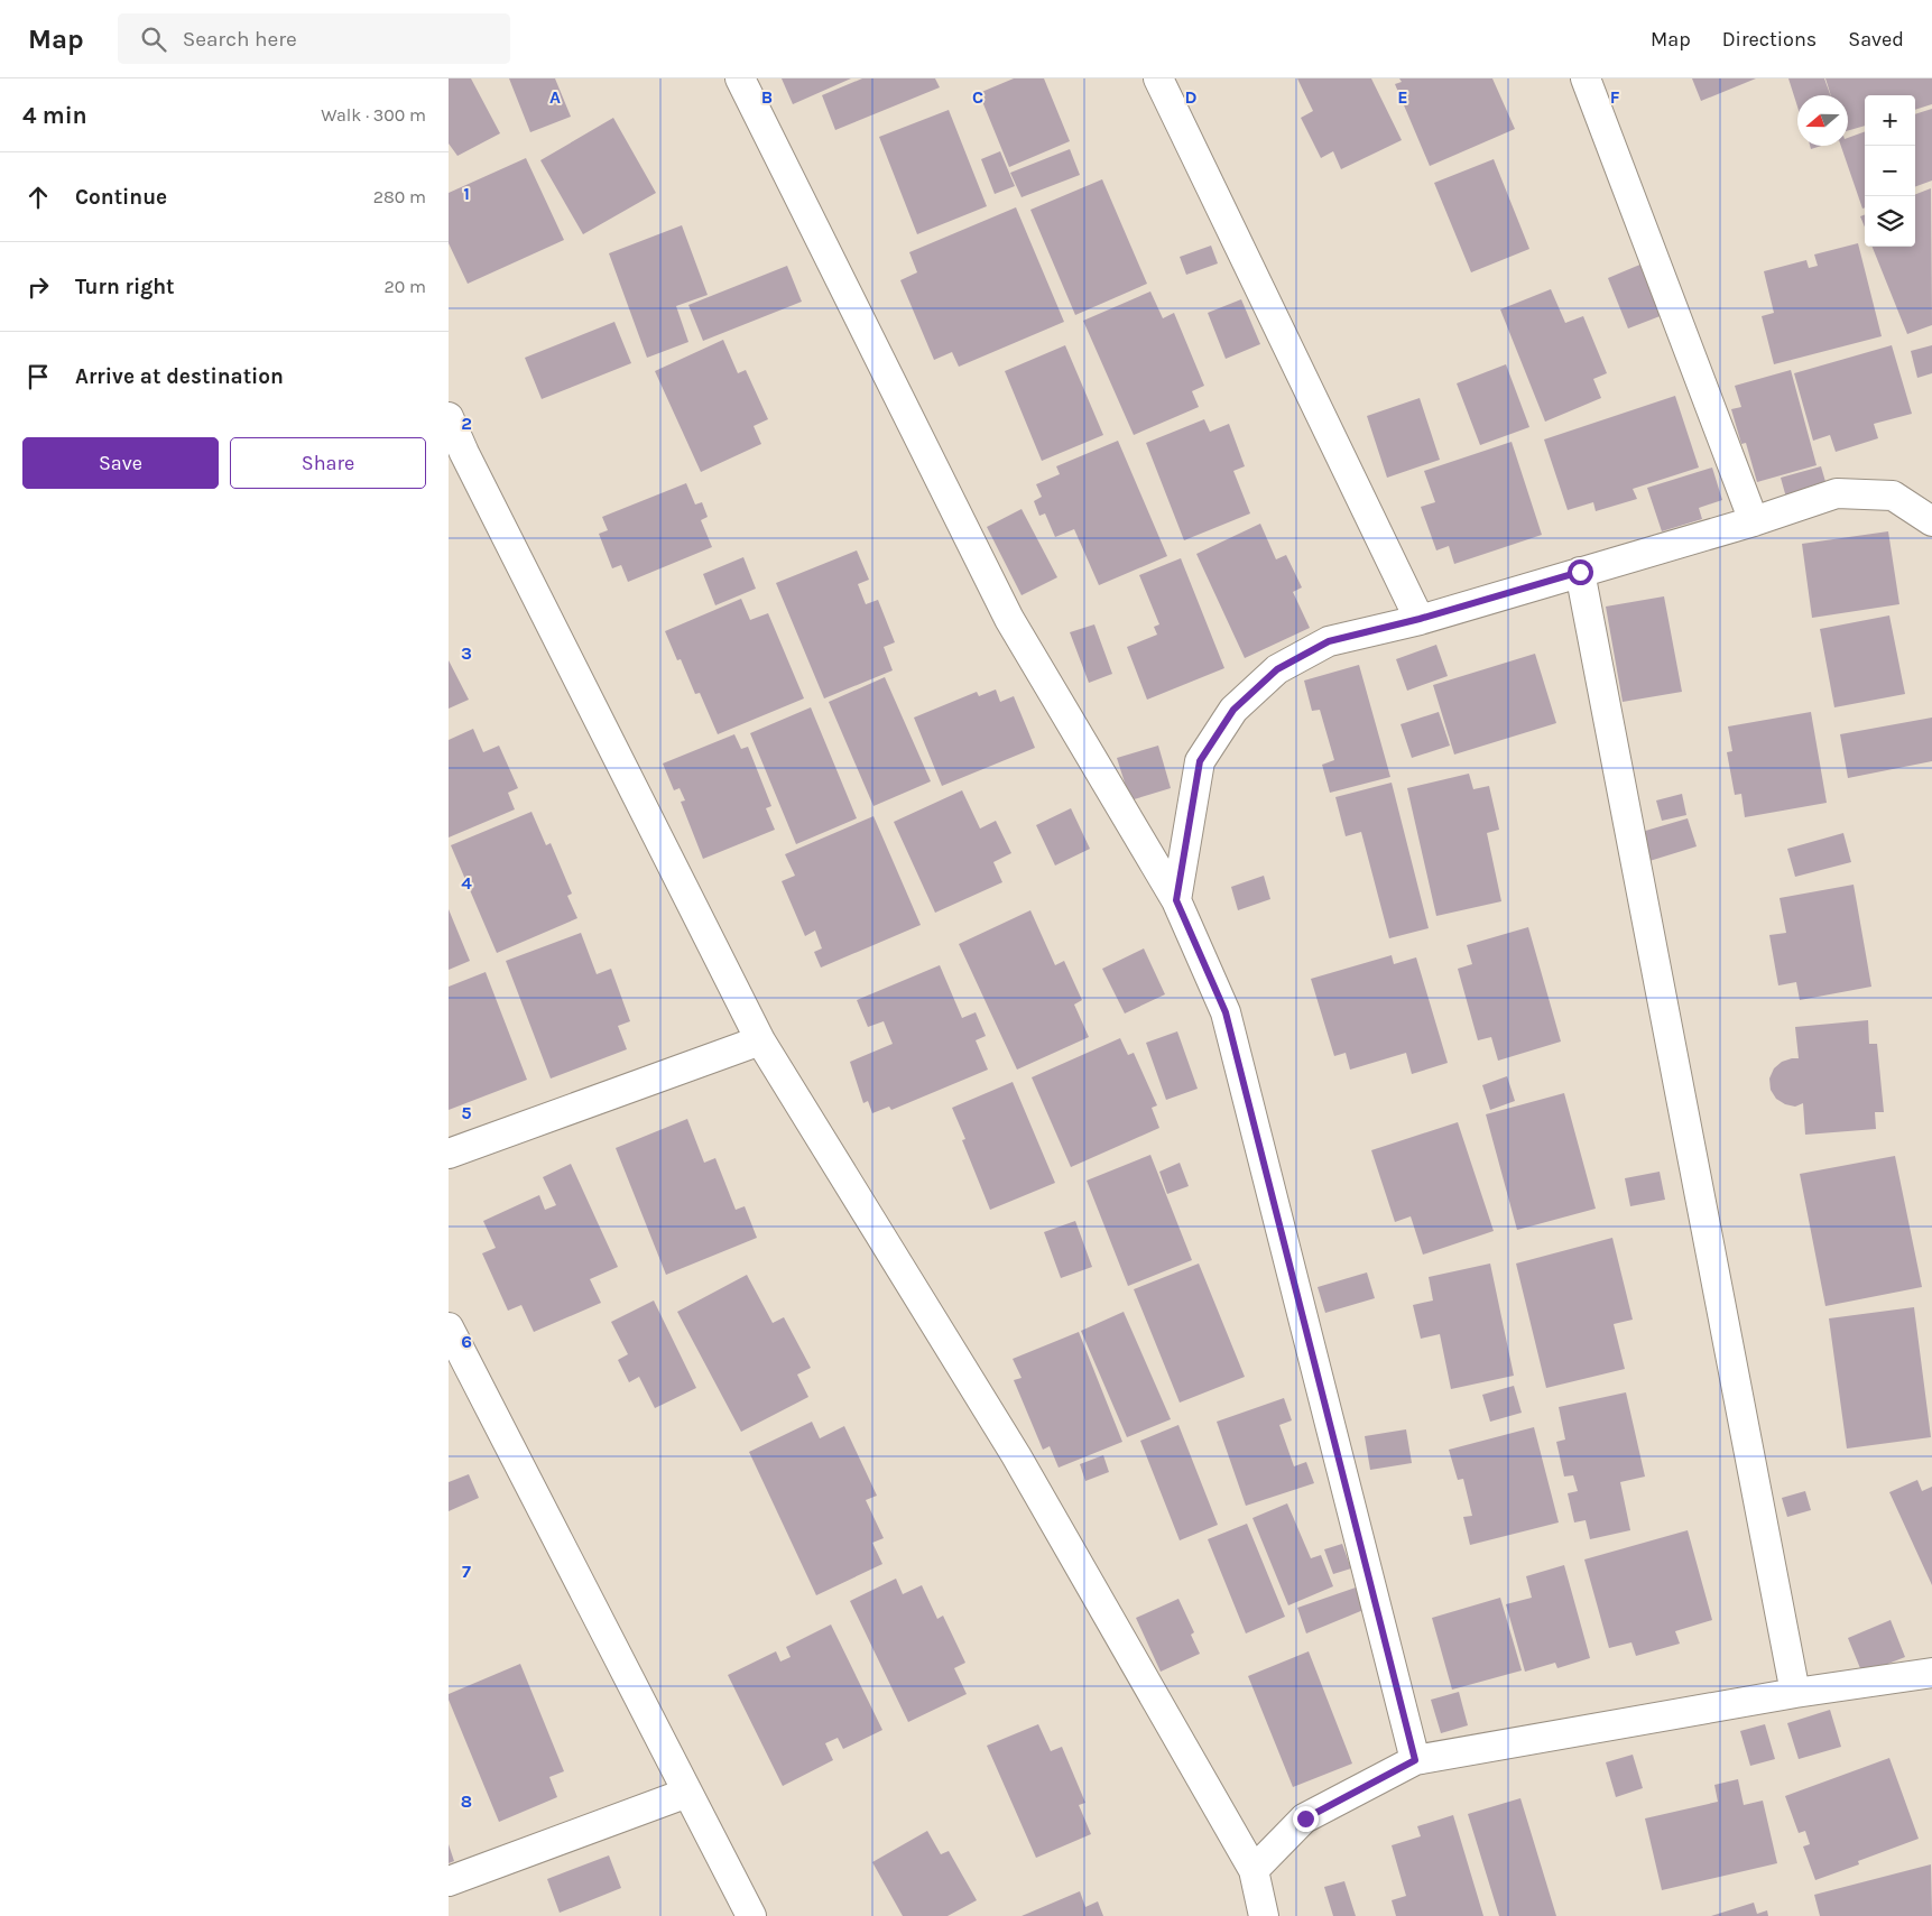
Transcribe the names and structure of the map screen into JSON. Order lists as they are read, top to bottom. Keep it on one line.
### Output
{"north":"left","page":{"header":"Map","search":"Search here","nav":["Map","Directions","Saved"],"heading":["4 min","Walk · 300 m"],"map_buttons":["+","−"],"list":[["Continue","280 m"],["Turn right","20 m"],"Arrive at destination"],"buttons":["Save","Share"]},"grid":{"columns":["A","B","C","D","E","F"],"rows":["1","2","3","4","5","6","7","8"]}}
